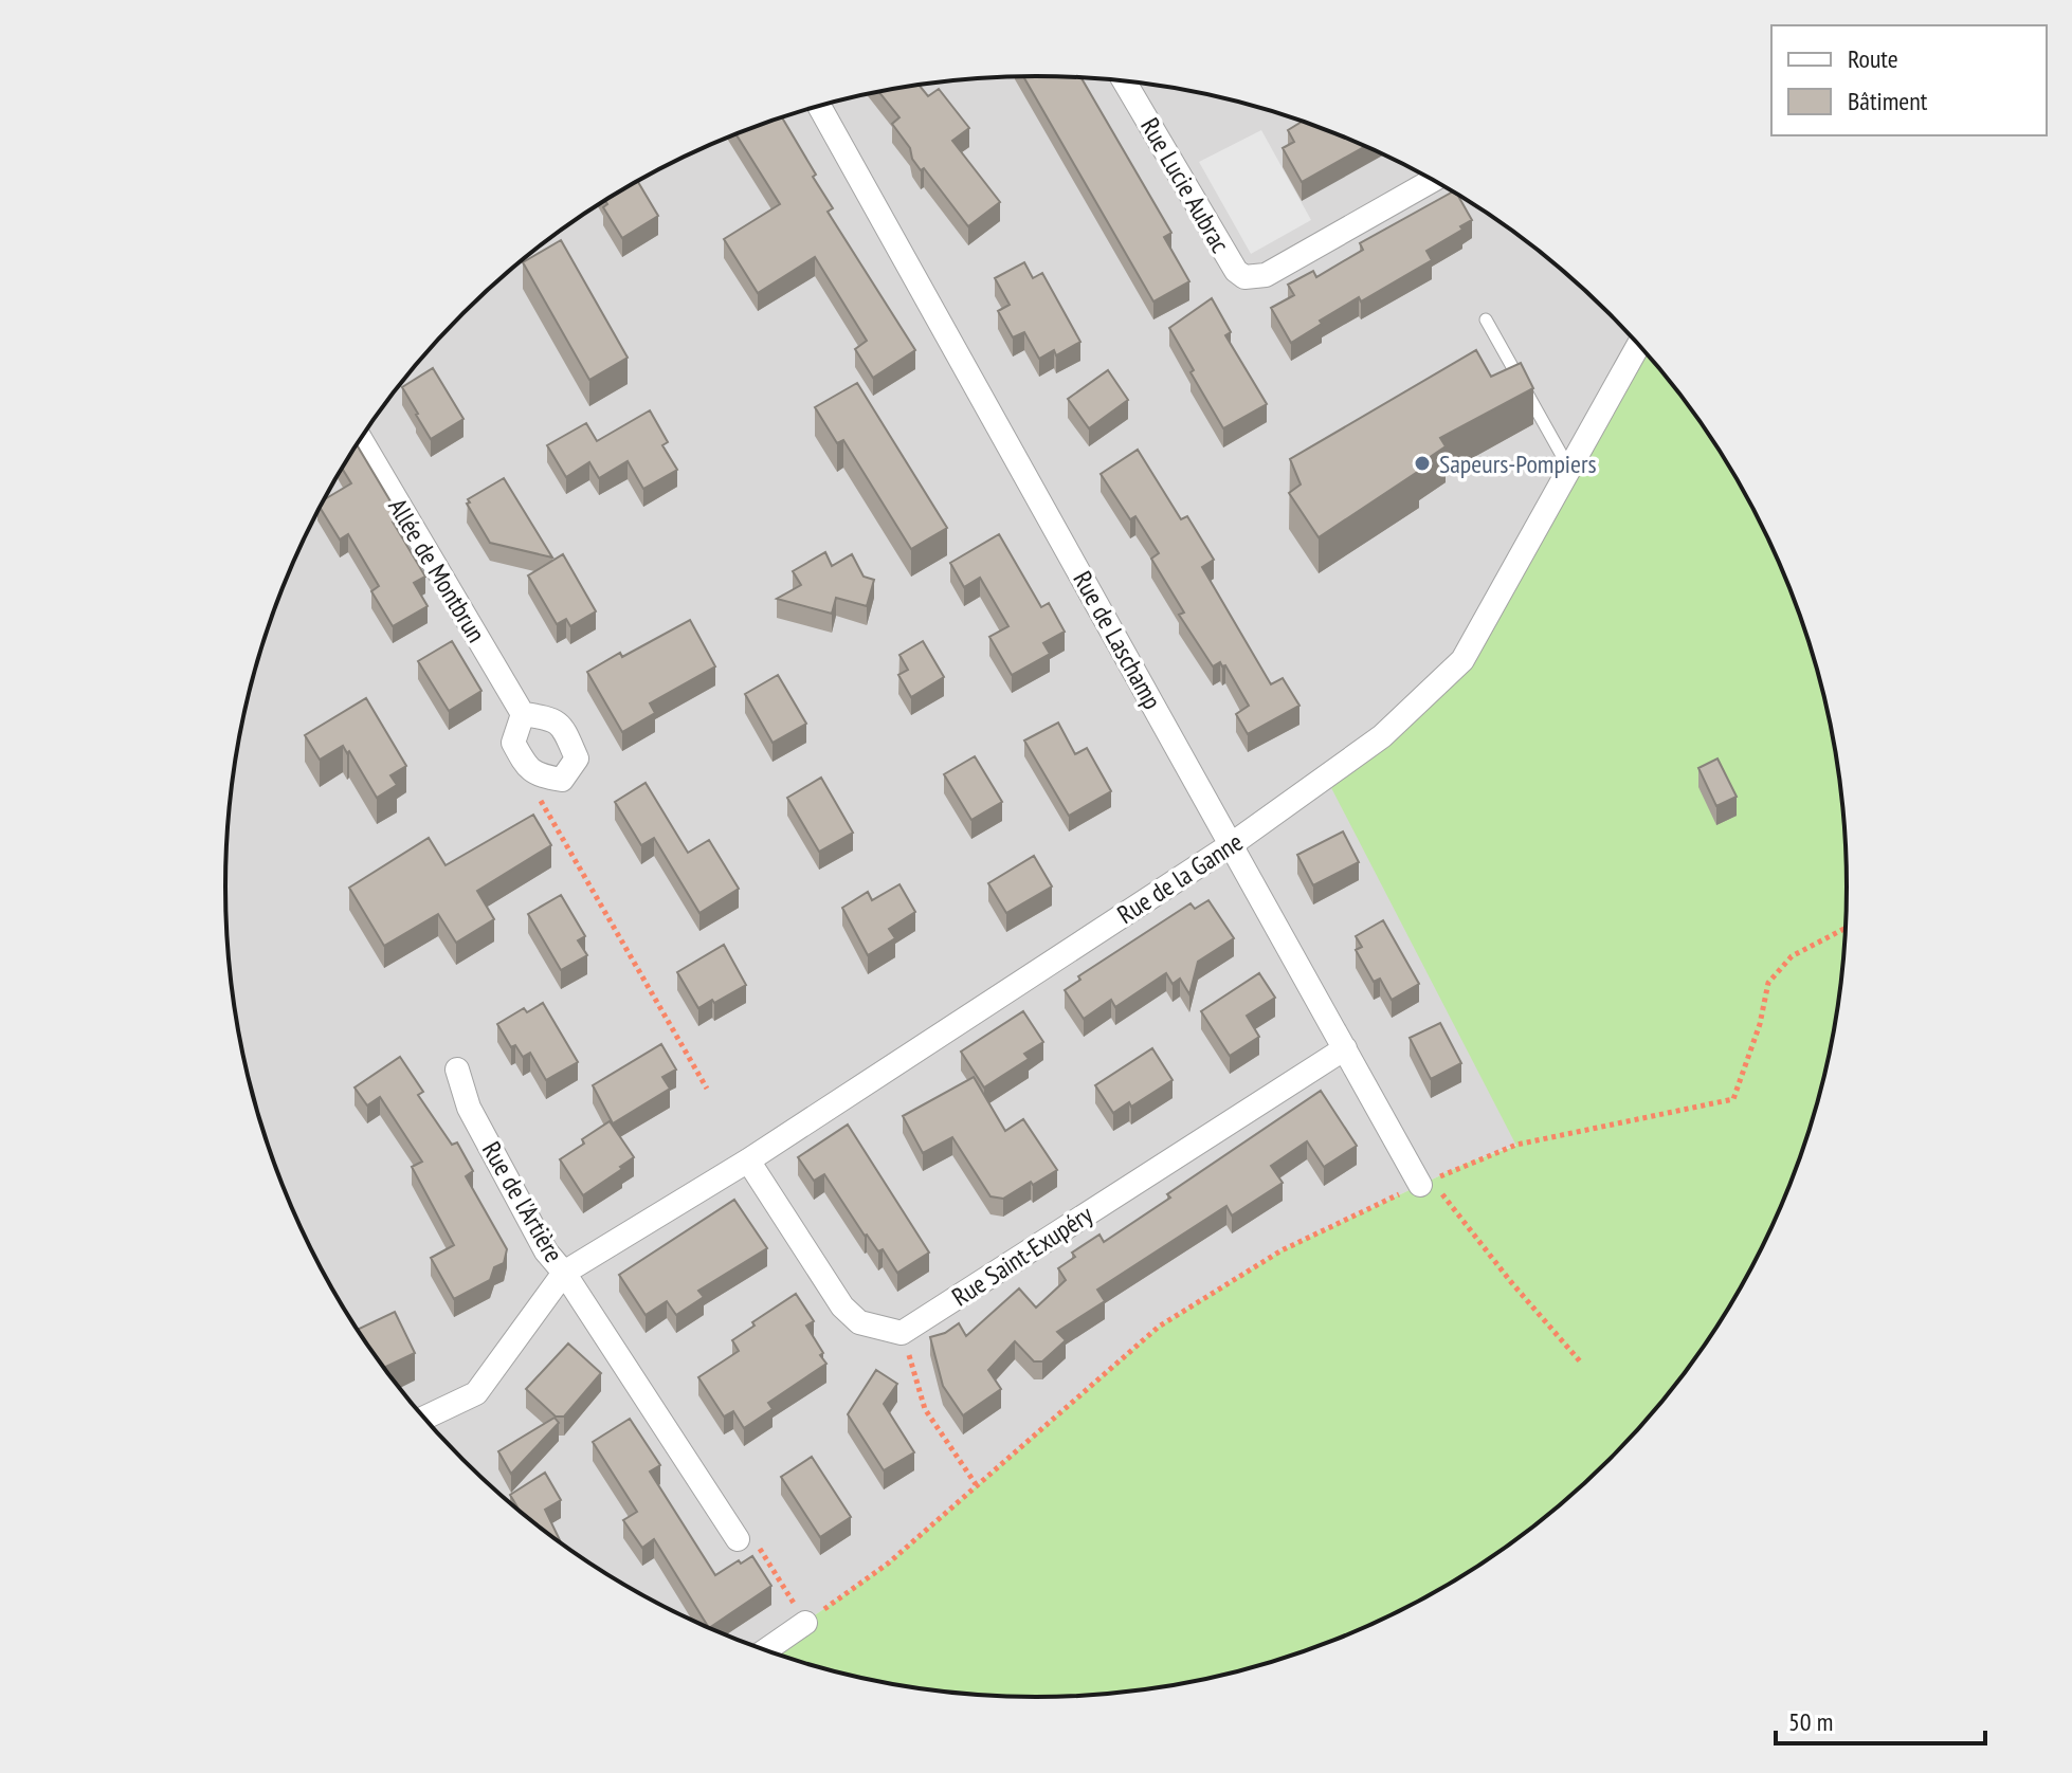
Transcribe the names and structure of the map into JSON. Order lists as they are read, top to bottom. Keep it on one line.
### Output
{"streets":{"street":["Rue Lucie Aubrac","Allée de Montbrun","Rue de Laschamp","Rue de la Ganne","Rue de l'Artière","Rue Saint-Exupéry"]},"crossings":[["Rue de Laschamp","Rue de la Ganne"],["Rue de Laschamp","Rue Saint-Exupéry"],["Rue de la Ganne","Rue de l'Artière"]],"places":["Sapeurs-Pompiers"],"legend":["Route","Bâtiment"],"scale_bar":"50 m"}
